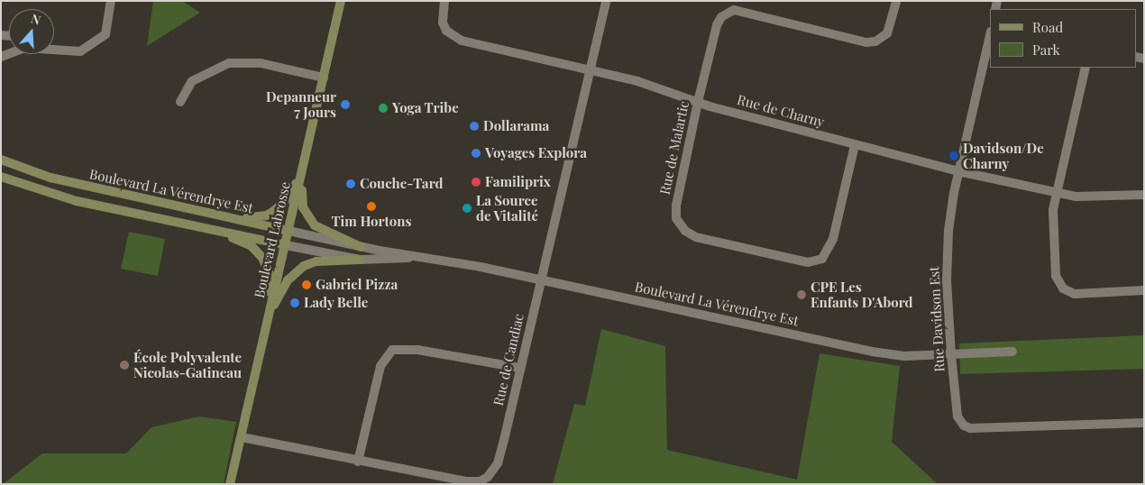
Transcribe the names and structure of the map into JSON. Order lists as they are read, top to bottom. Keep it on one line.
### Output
{"streets":{"main road":["Boulevard La Vérendrye Est","Boulevard Labrosse"],"street":["Rue de Charny","Rue de Malartic","Rue Davidson Est","Rue de Candiac"]},"crossings":[["Rue de Charny","Rue de Malartic"],["Rue de Charny","Rue Davidson Est"],["Rue de Charny","Rue de Candiac"],["Boulevard La Vérendrye Est","Boulevard Labrosse"],["Boulevard La Vérendrye Est","Rue Davidson Est"],["Boulevard La Vérendrye Est","Rue de Candiac"],["Boulevard Labrosse","Rue de Candiac"]],"places":["Depanneur 7 Jours","Yoga Tribe","Dollarama","Voyages Explora","Davidson/De Charny","Familiprix","Couche-Tard","Tim Hortons","La Source de Vitalité","Gabriel Pizza","CPE Les Enfants D'Abord","Lady Belle","École Polyvalente Nicolas-Gatineau"],"legend":["Road","Park"],"north":"top"}
